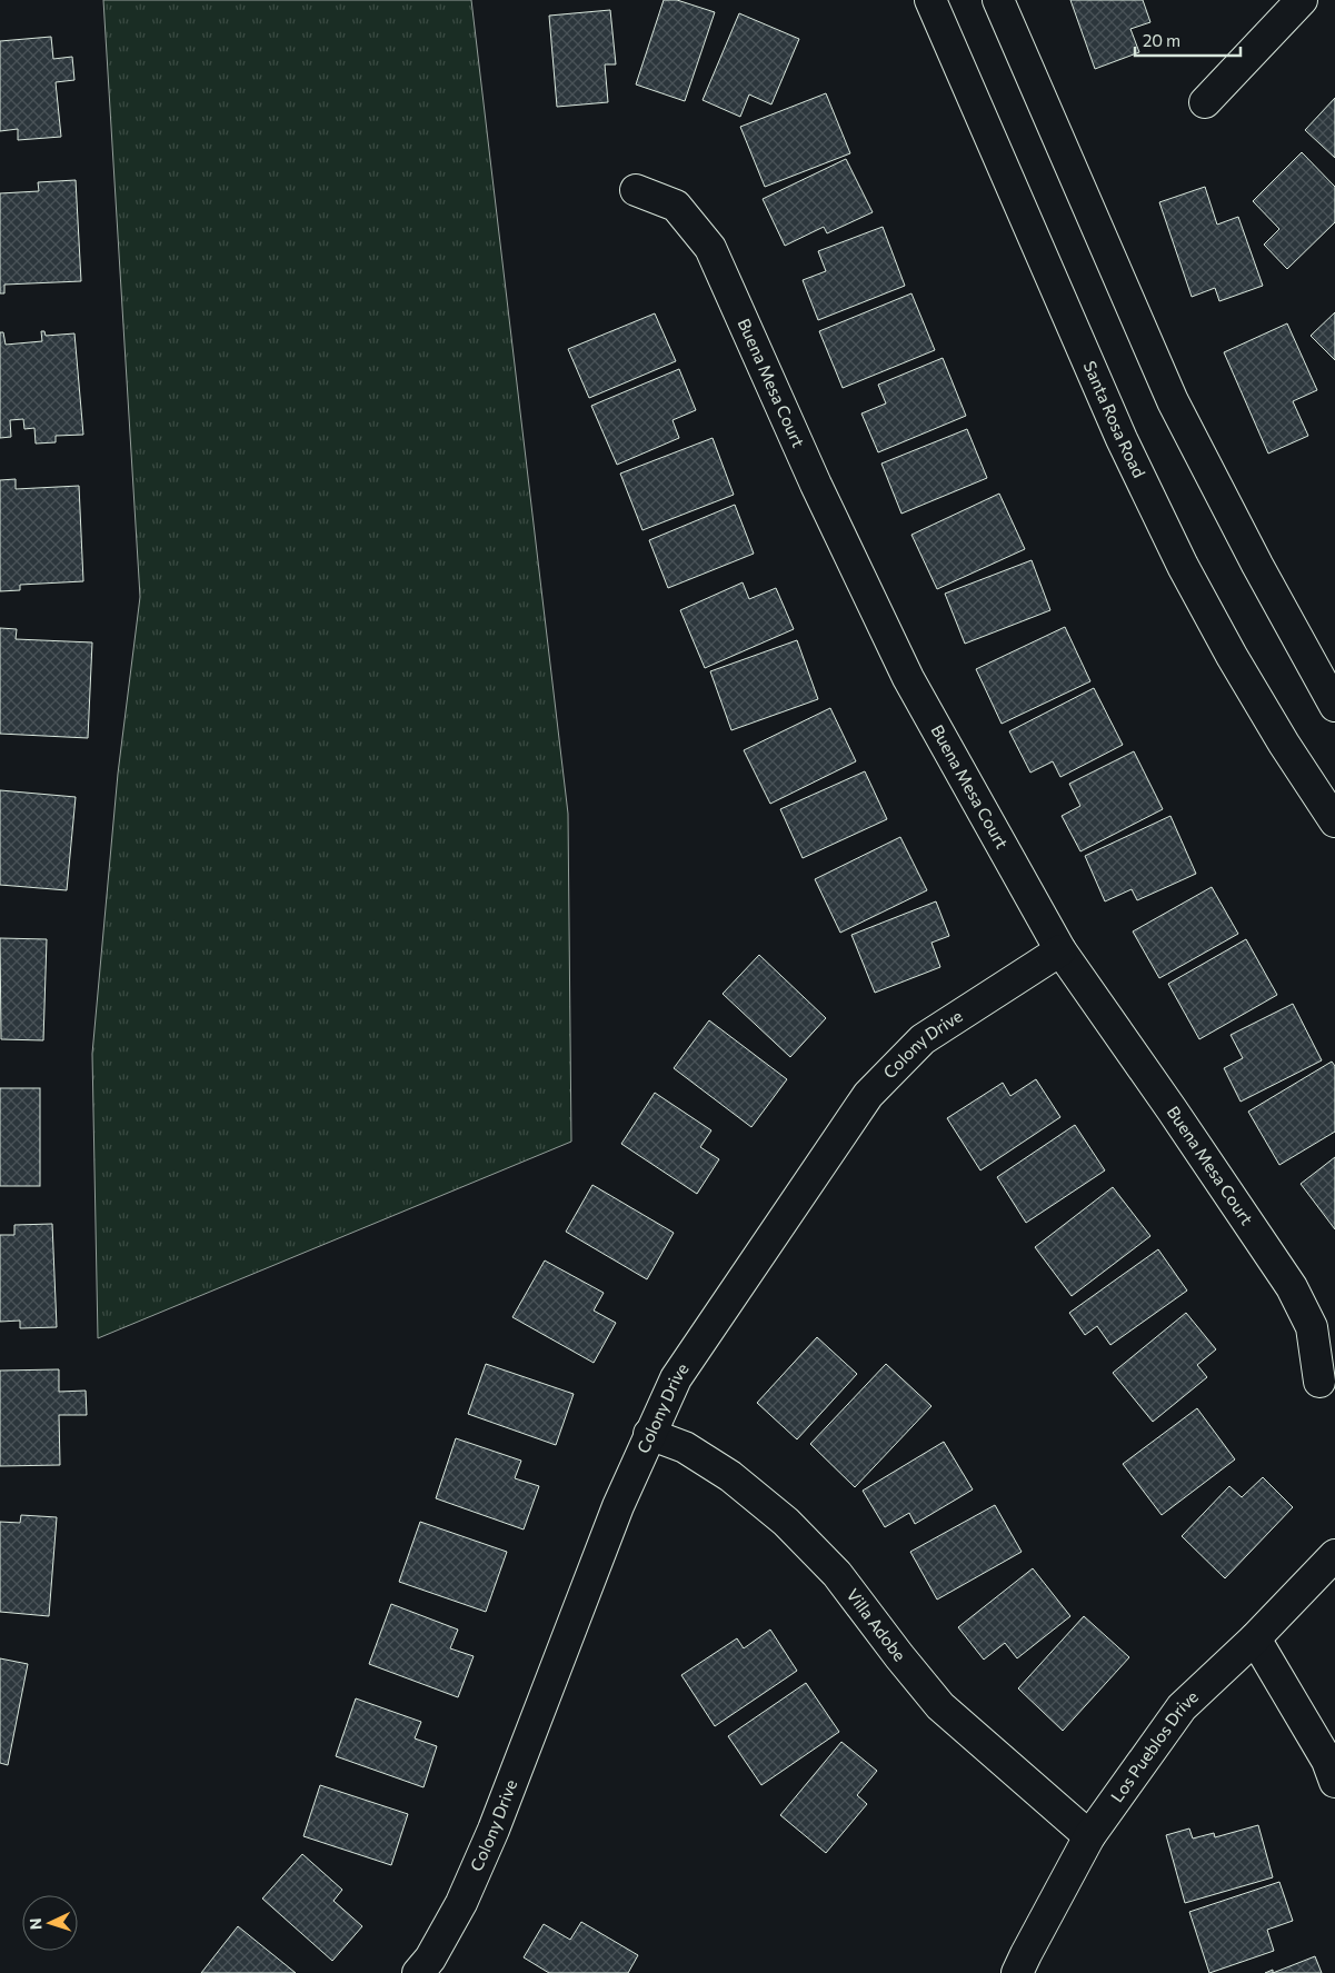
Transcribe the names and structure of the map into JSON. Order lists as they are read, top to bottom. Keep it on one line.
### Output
{"streets":{"street":["Buena Mesa Court","Santa Rosa Road","Colony Drive","Villa Adobe","Los Pueblos Drive"]},"crossings":[["Buena Mesa Court","Colony Drive"],["Colony Drive","Villa Adobe"],["Villa Adobe","Los Pueblos Drive"]],"scale_bar":"20 m","north":"left"}
